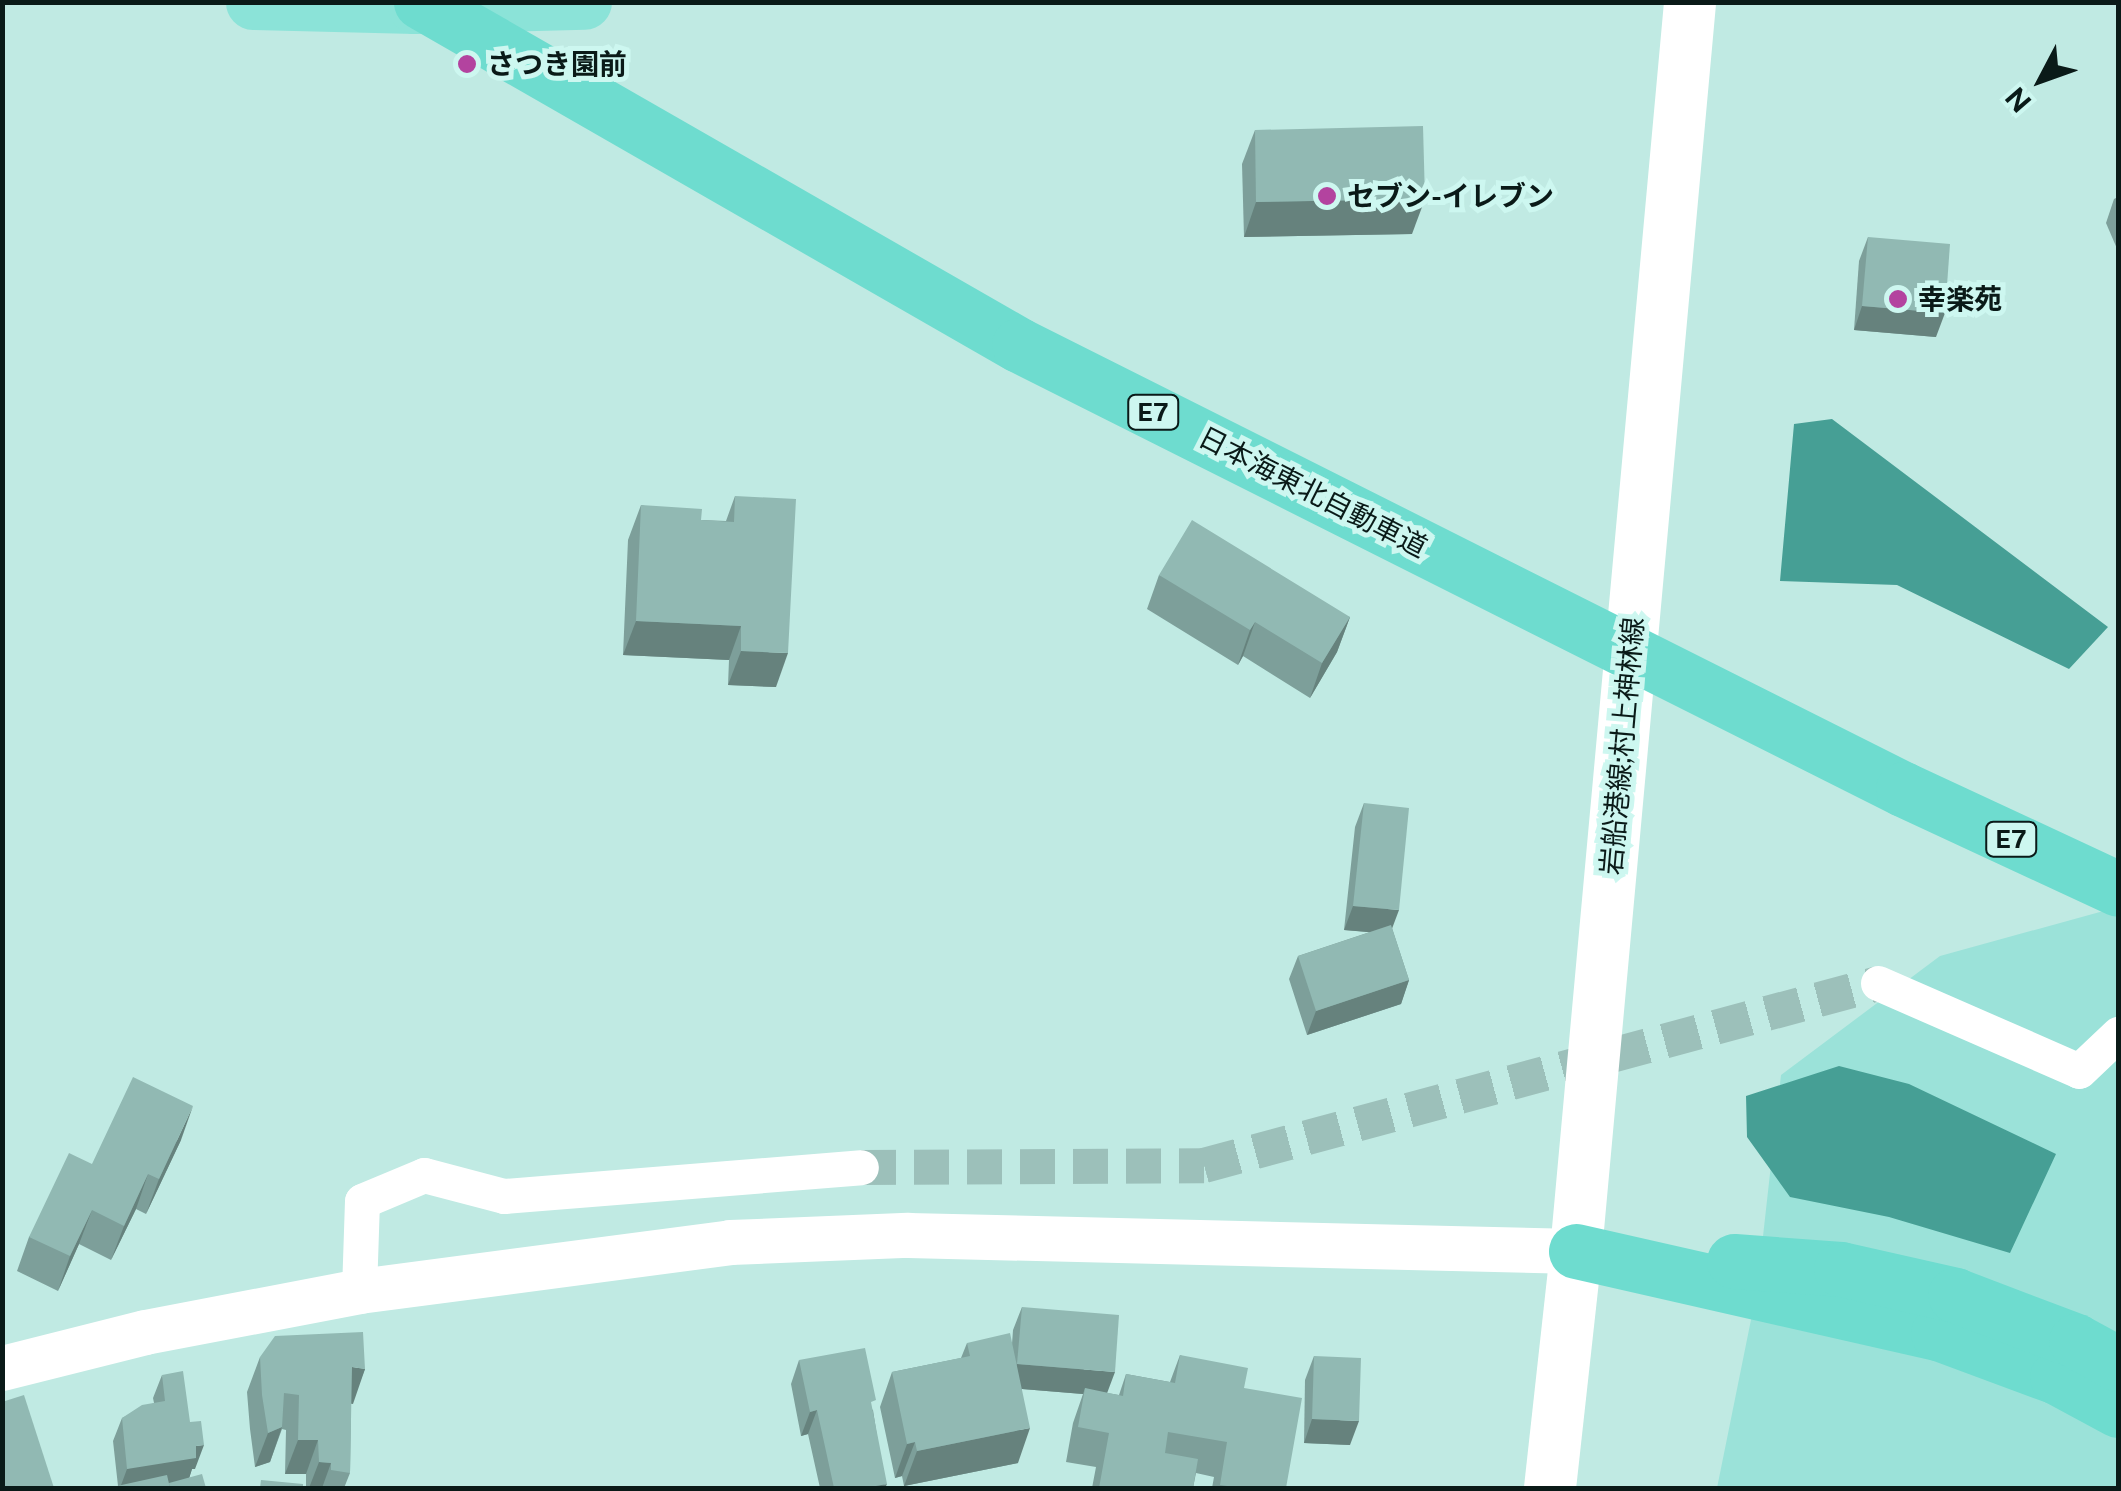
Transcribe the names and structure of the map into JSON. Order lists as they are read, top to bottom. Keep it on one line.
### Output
{"streets":{"highway":["E7","日本海東北自動車道"],"main road":["岩船港線;村上神林線"]},"places":["さつき園前","セブン-イレブン","幸楽苑"],"north":"bottom left"}
